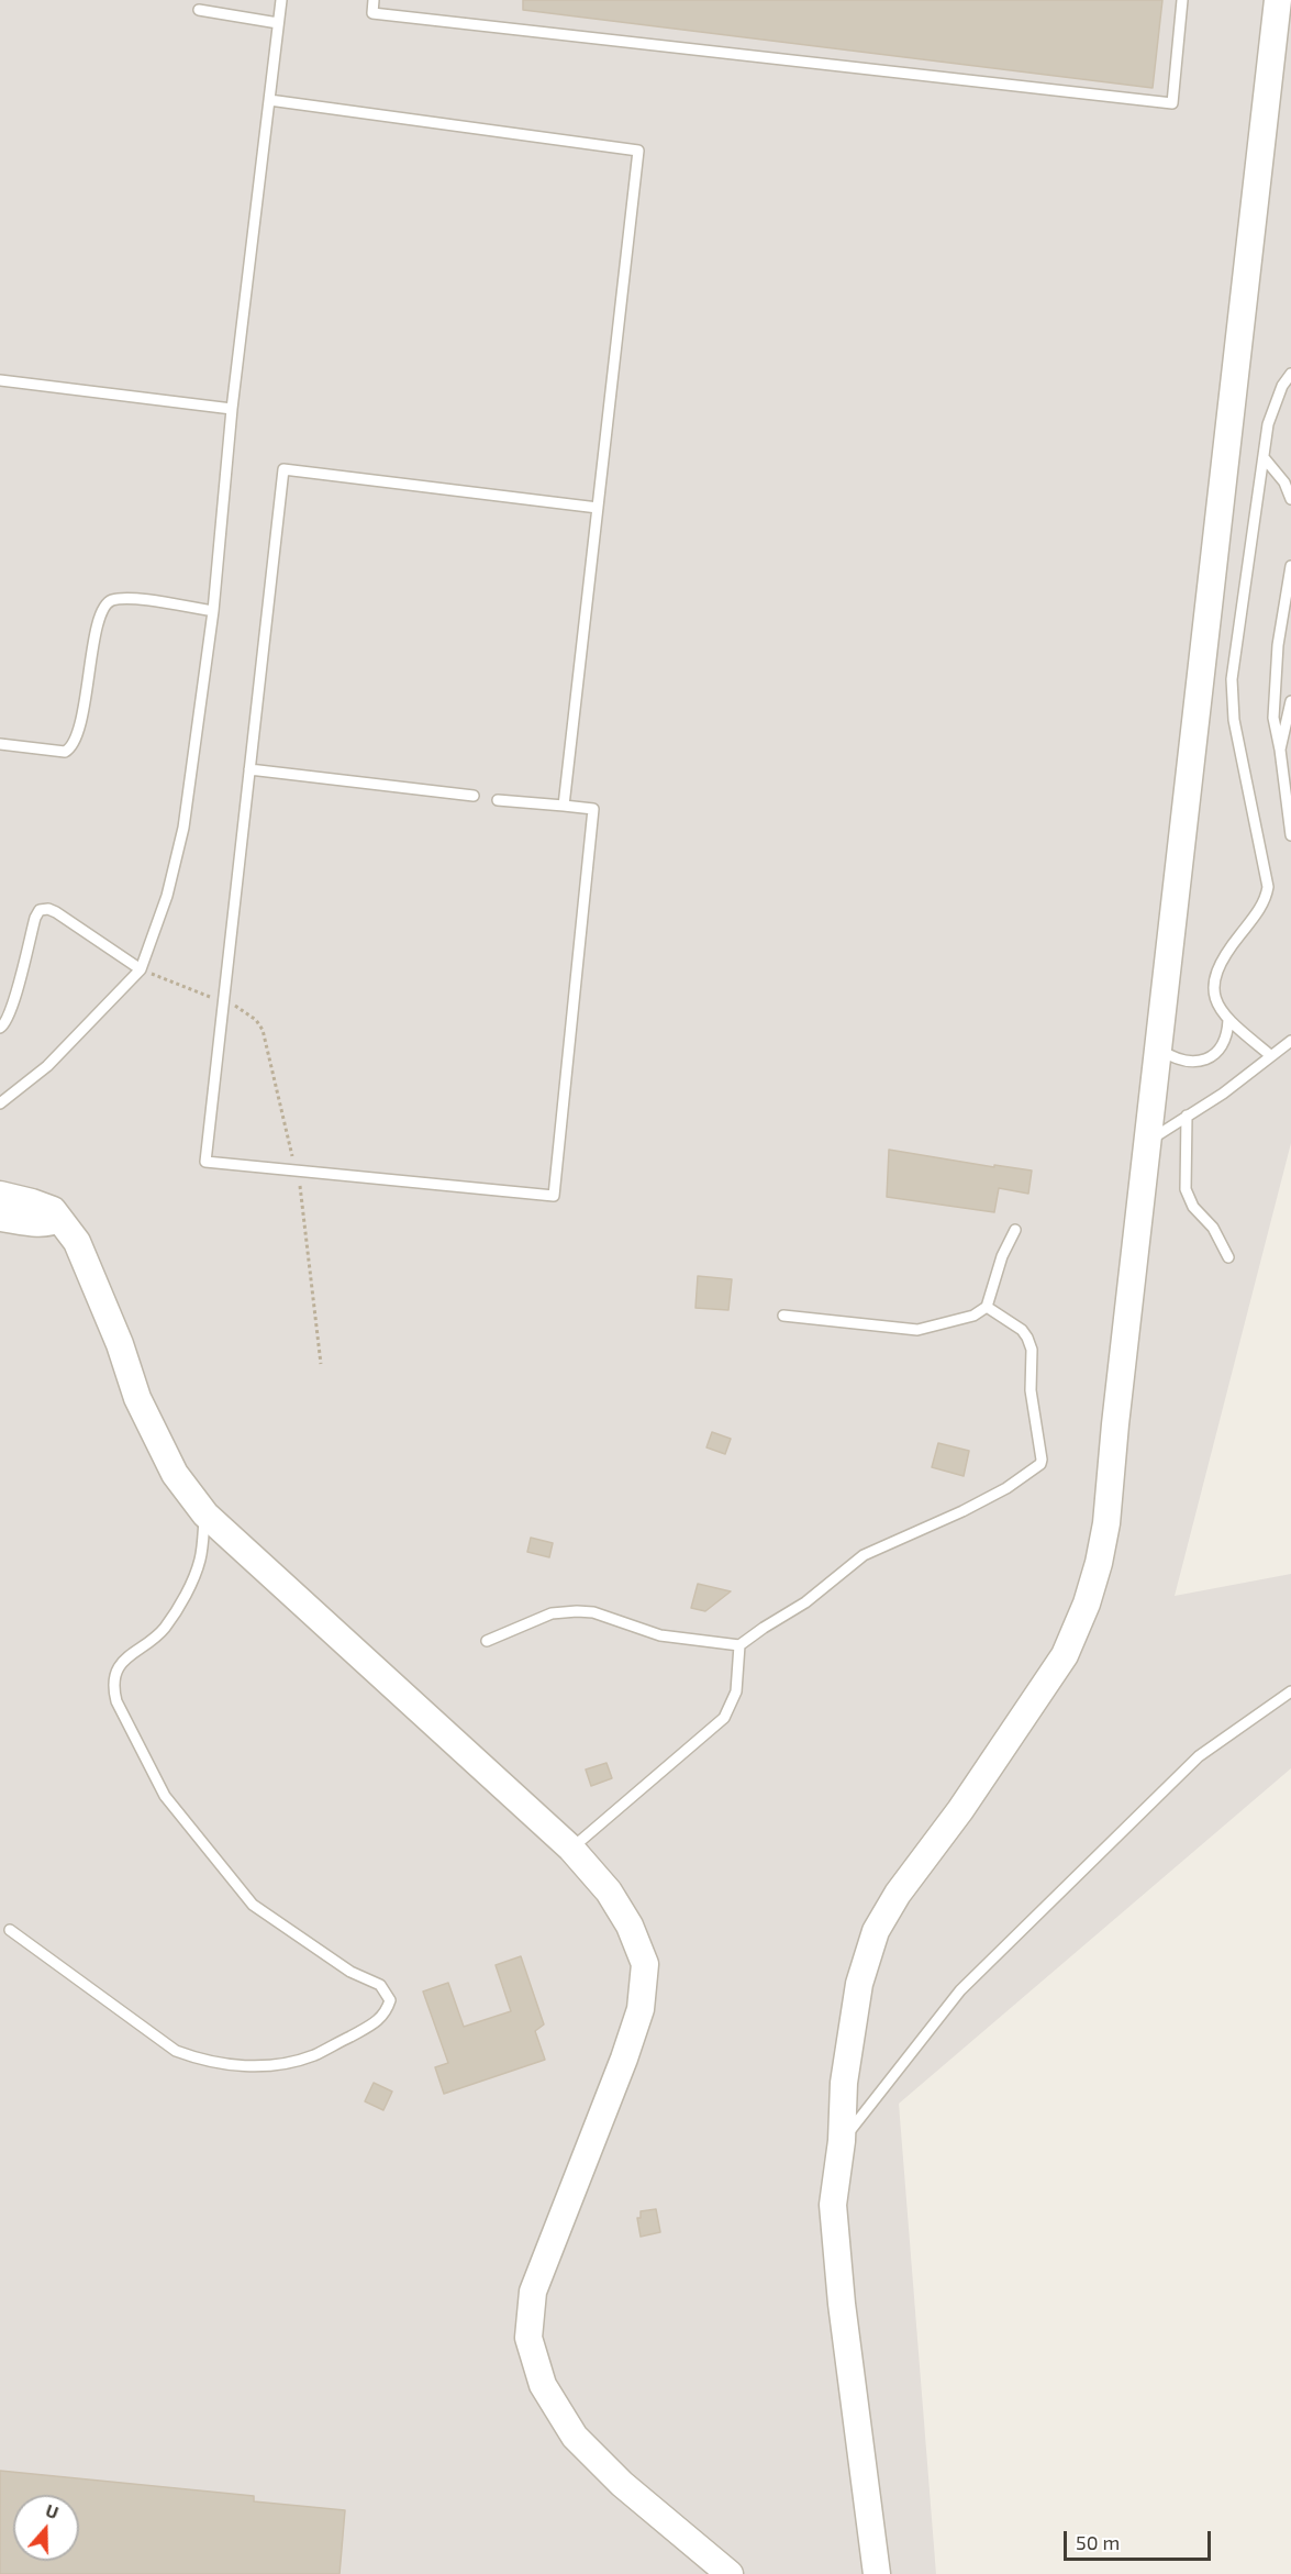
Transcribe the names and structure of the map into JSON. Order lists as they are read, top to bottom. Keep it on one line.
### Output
{"scale_bar":"50 m","north":"top"}
